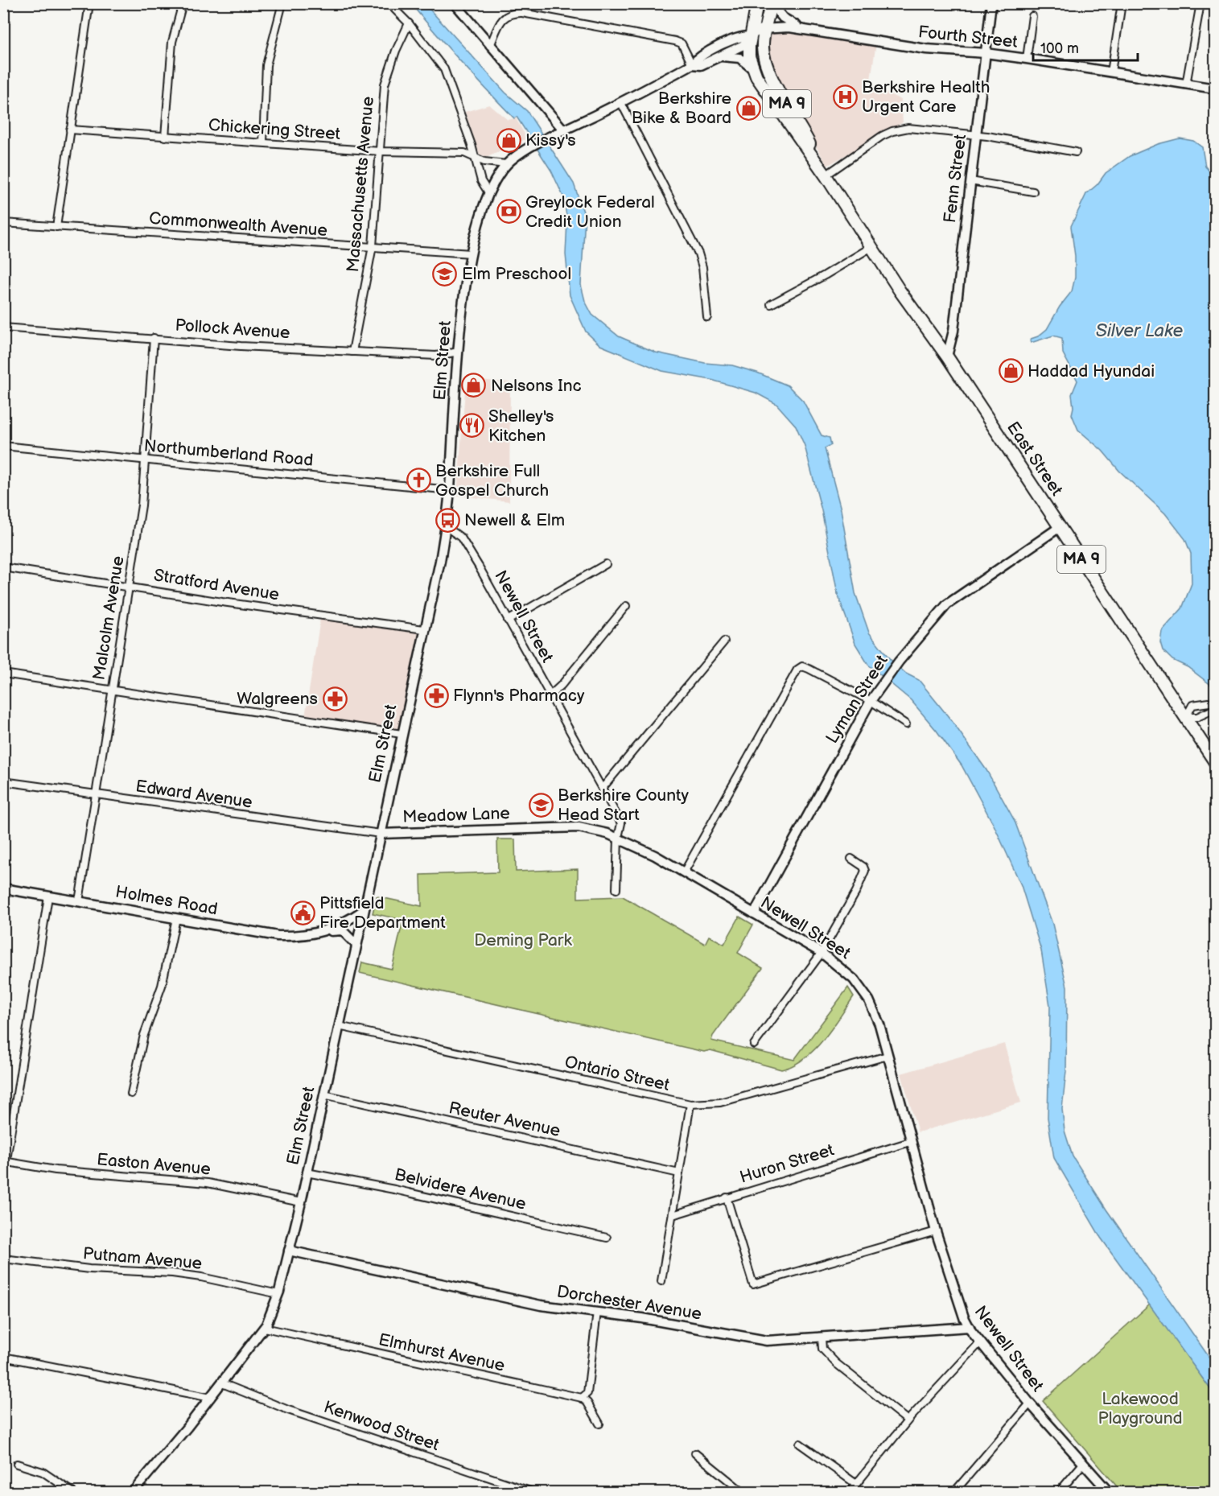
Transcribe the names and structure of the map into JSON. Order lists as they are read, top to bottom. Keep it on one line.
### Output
{"streets":{"highway":["MA 9","East Street"],"street":["Fourth Street","Chickering Street","Fenn Street","Massachusetts Avenue","Commonwealth Avenue","Pollock Avenue","Elm Street","Northumberland Road","Stratford Avenue","Newell Street","Malcolm Avenue","Lyman Street","Edward Avenue","Meadow Lane","Holmes Road","Ontario Street","Reuter Avenue","Huron Street","Easton Avenue","Belvidere Avenue","Putnam Avenue","Dorchester Avenue","Elmhurst Avenue","Kenwood Street"]},"crossings":[["Fourth Street","Fenn Street"],["Fourth Street","East Street"],["Chickering Street","Massachusetts Avenue"],["Chickering Street","Elm Street"],["Fenn Street","East Street"],["Massachusetts Avenue","Commonwealth Avenue"],["Massachusetts Avenue","Pollock Avenue"],["Commonwealth Avenue","Elm Street"],["Pollock Avenue","Elm Street"],["Pollock Avenue","Malcolm Avenue"],["Elm Street","Northumberland Road"],["Elm Street","East Street"],["Elm Street","Stratford Avenue"],["Elm Street","Newell Street"],["Elm Street","Edward Avenue"],["Elm Street","Meadow Lane"],["Elm Street","Holmes Road"],["Elm Street","Ontario Street"],["Elm Street","Reuter Avenue"],["Elm Street","Easton Avenue"],["Elm Street","Belvidere Avenue"],["Elm Street","Putnam Avenue"],["Elm Street","Dorchester Avenue"],["Elm Street","Elmhurst Avenue"],["Elm Street","Kenwood Street"],["Northumberland Road","Malcolm Avenue"],["East Street","Lyman Street"],["Stratford Avenue","Malcolm Avenue"],["Newell Street","Lyman Street"],["Newell Street","Meadow Lane"],["Newell Street","Ontario Street"],["Newell Street","Huron Street"],["Newell Street","Dorchester Avenue"],["Malcolm Avenue","Edward Avenue"],["Malcolm Avenue","Holmes Road"],["Edward Avenue","Meadow Lane"]],"water":["Silver Lake"],"parks":["Deming Park","Lakewood Playground"],"places":{"hospital":["Berkshire Health Urgent Care"],"shop":["Berkshire Bike & Board","Kissy's","Haddad Hyundai","Nelsons Inc"],"bank":["Greylock Federal Credit Union"],"school or university":["Elm Preschool","Berkshire County Head Start"],"restaurant":["Shelley's Kitchen"],"church":["Berkshire Full Gospel Church"],"bus stop":["Newell & Elm"],"pharmacy":["Flynn's Pharmacy","Walgreens"],"public building":["Pittsfield Fire Department"]},"scale_bar":"100 m"}
